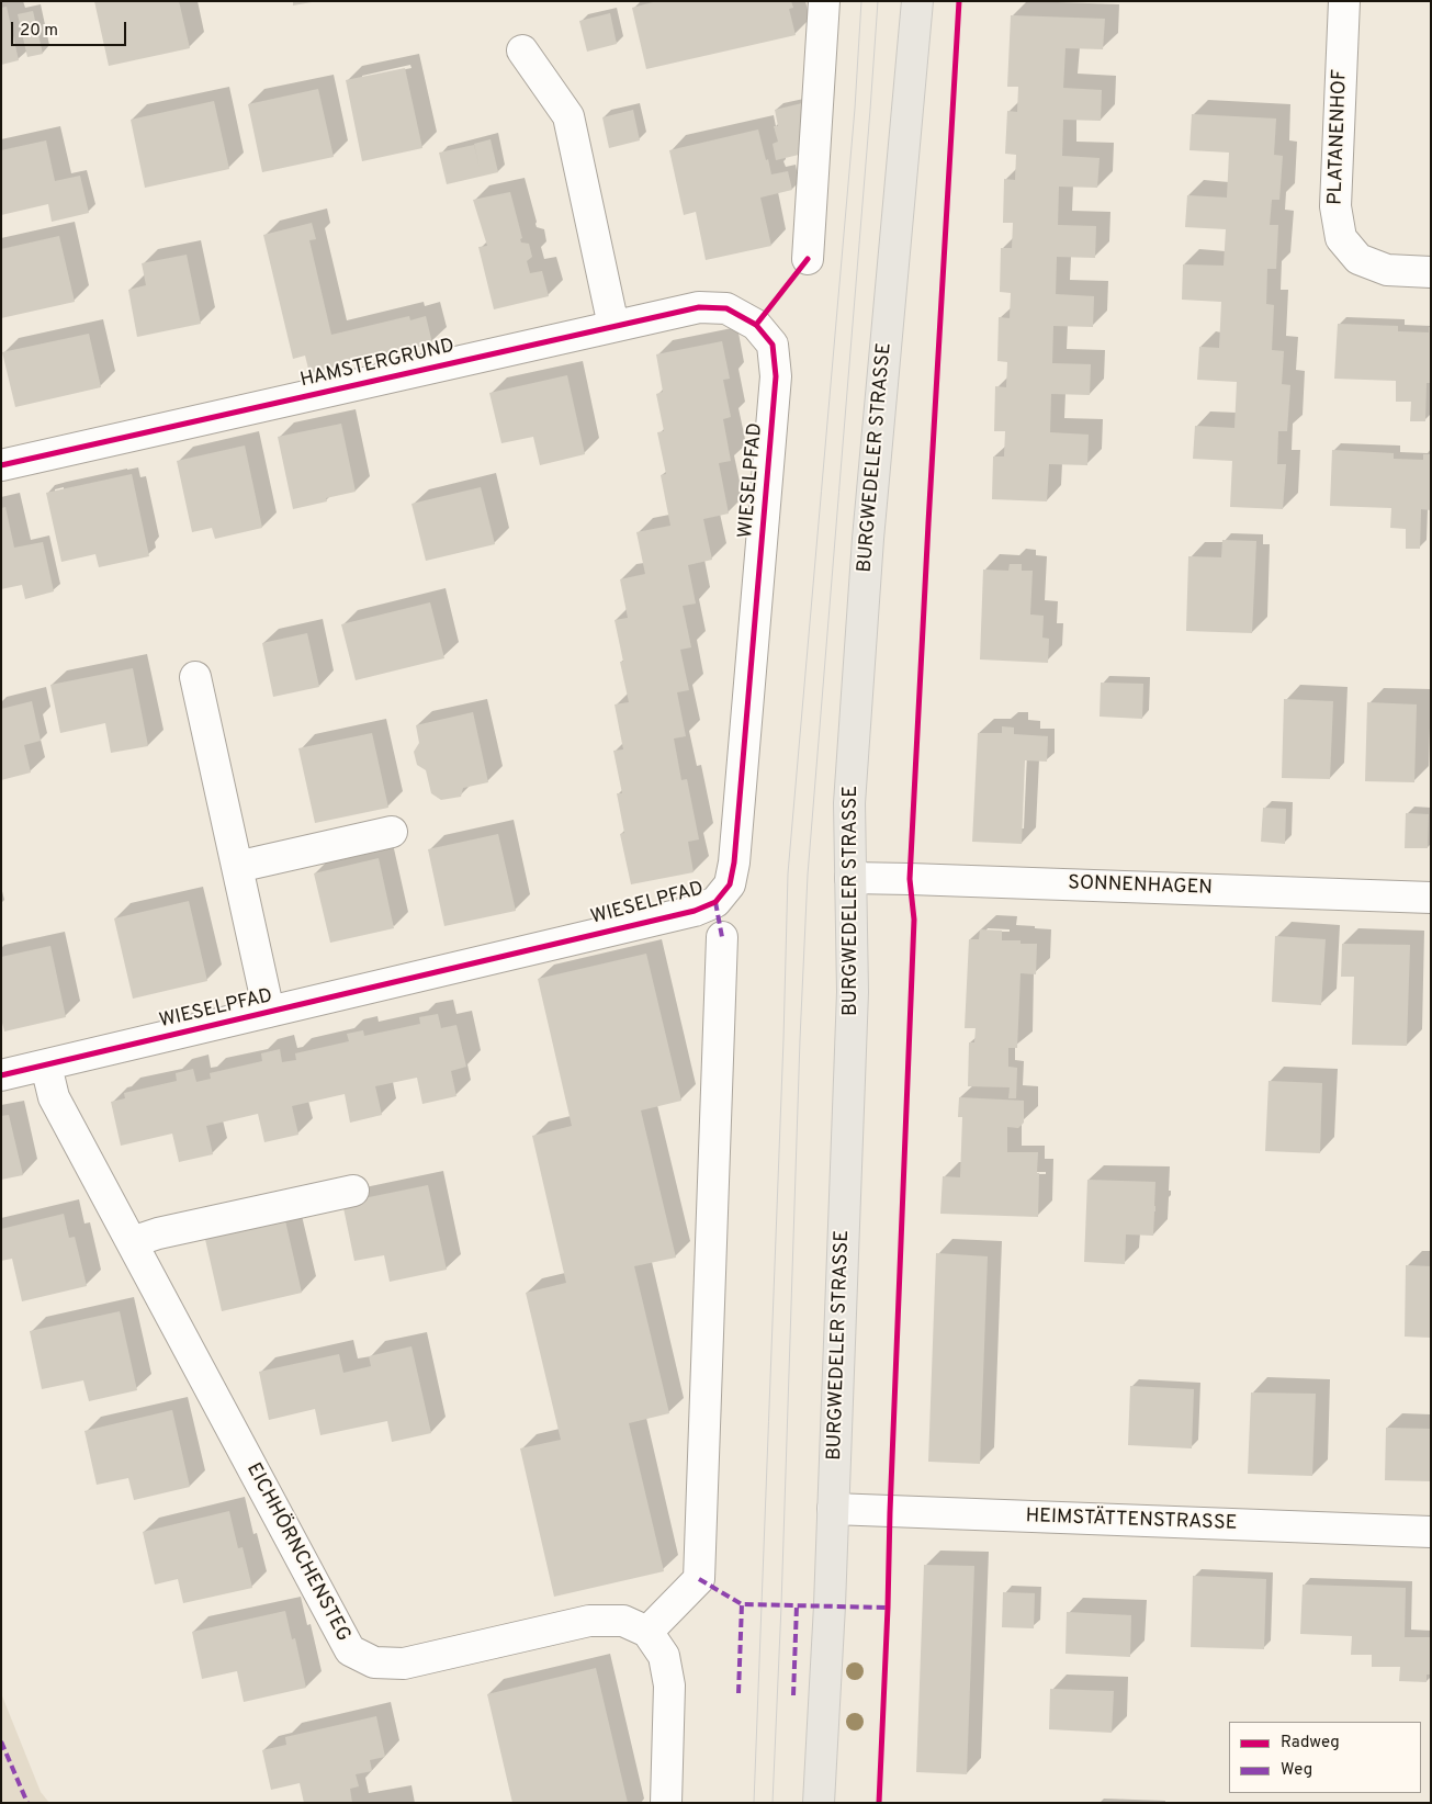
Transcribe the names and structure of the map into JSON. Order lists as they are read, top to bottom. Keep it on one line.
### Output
{"streets":{"main road":["BURGWEDELER STRASSE"],"street":["PLATANENHOF","HAMSTERGRUND","WIESELPFAD","SONNENHAGEN","HEIMSTÄTTENSTRASSE","EICHHÖRNCHENSTEG"]},"crossings":[["HAMSTERGRUND","WIESELPFAD"],["BURGWEDELER STRASSE","SONNENHAGEN"],["BURGWEDELER STRASSE","HEIMSTÄTTENSTRASSE"],["WIESELPFAD","EICHHÖRNCHENSTEG"]],"legend":["Radweg","Weg"],"scale_bar":"20 m"}
